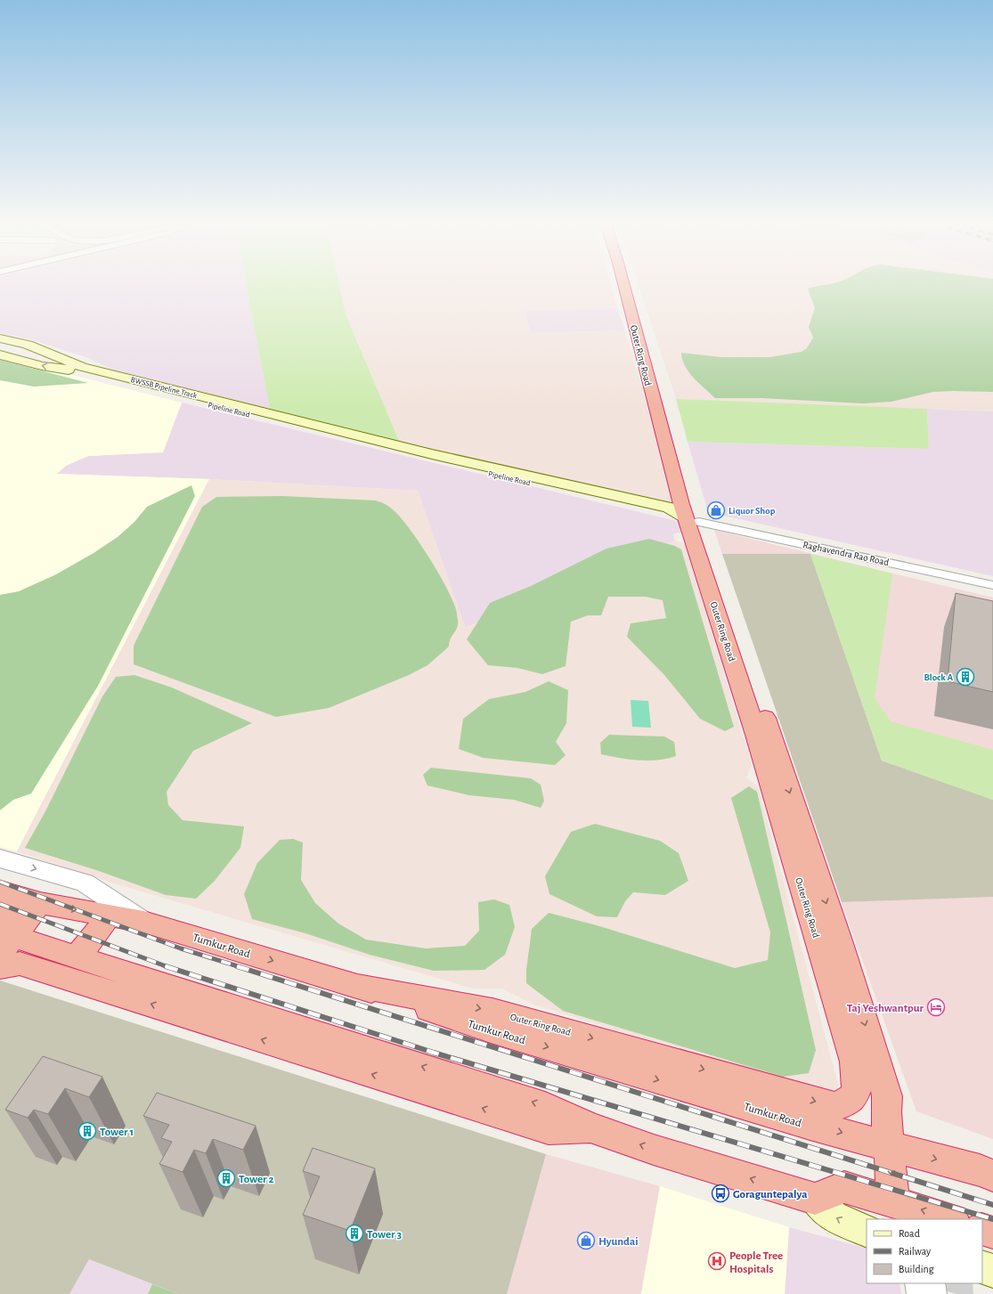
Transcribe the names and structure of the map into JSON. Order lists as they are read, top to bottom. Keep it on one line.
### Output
{"streets":{"highway":["Outer Ring Road","Tumkur Road"],"main road":["BWSSB Pipeline Track","Pipeline Road"],"street":["Raghavendra Rao Road"]},"crossings":[["Outer Ring Road","Pipeline Road"],["Outer Ring Road","Raghavendra Rao Road"],["Outer Ring Road","Tumkur Road"],["BWSSB Pipeline Track","Pipeline Road"],["Pipeline Road","Raghavendra Rao Road"]],"places":{"shop":["Liquor Shop","Hyundai"],"building":["Block A","Tower 1","Tower 2","Tower 3"],"hotel":["Taj Yeshwantpur"],"bus stop":["Goraguntepalya"],"hospital":["People Tree Hospitals"]},"legend":["Road","Railway","Building"]}
